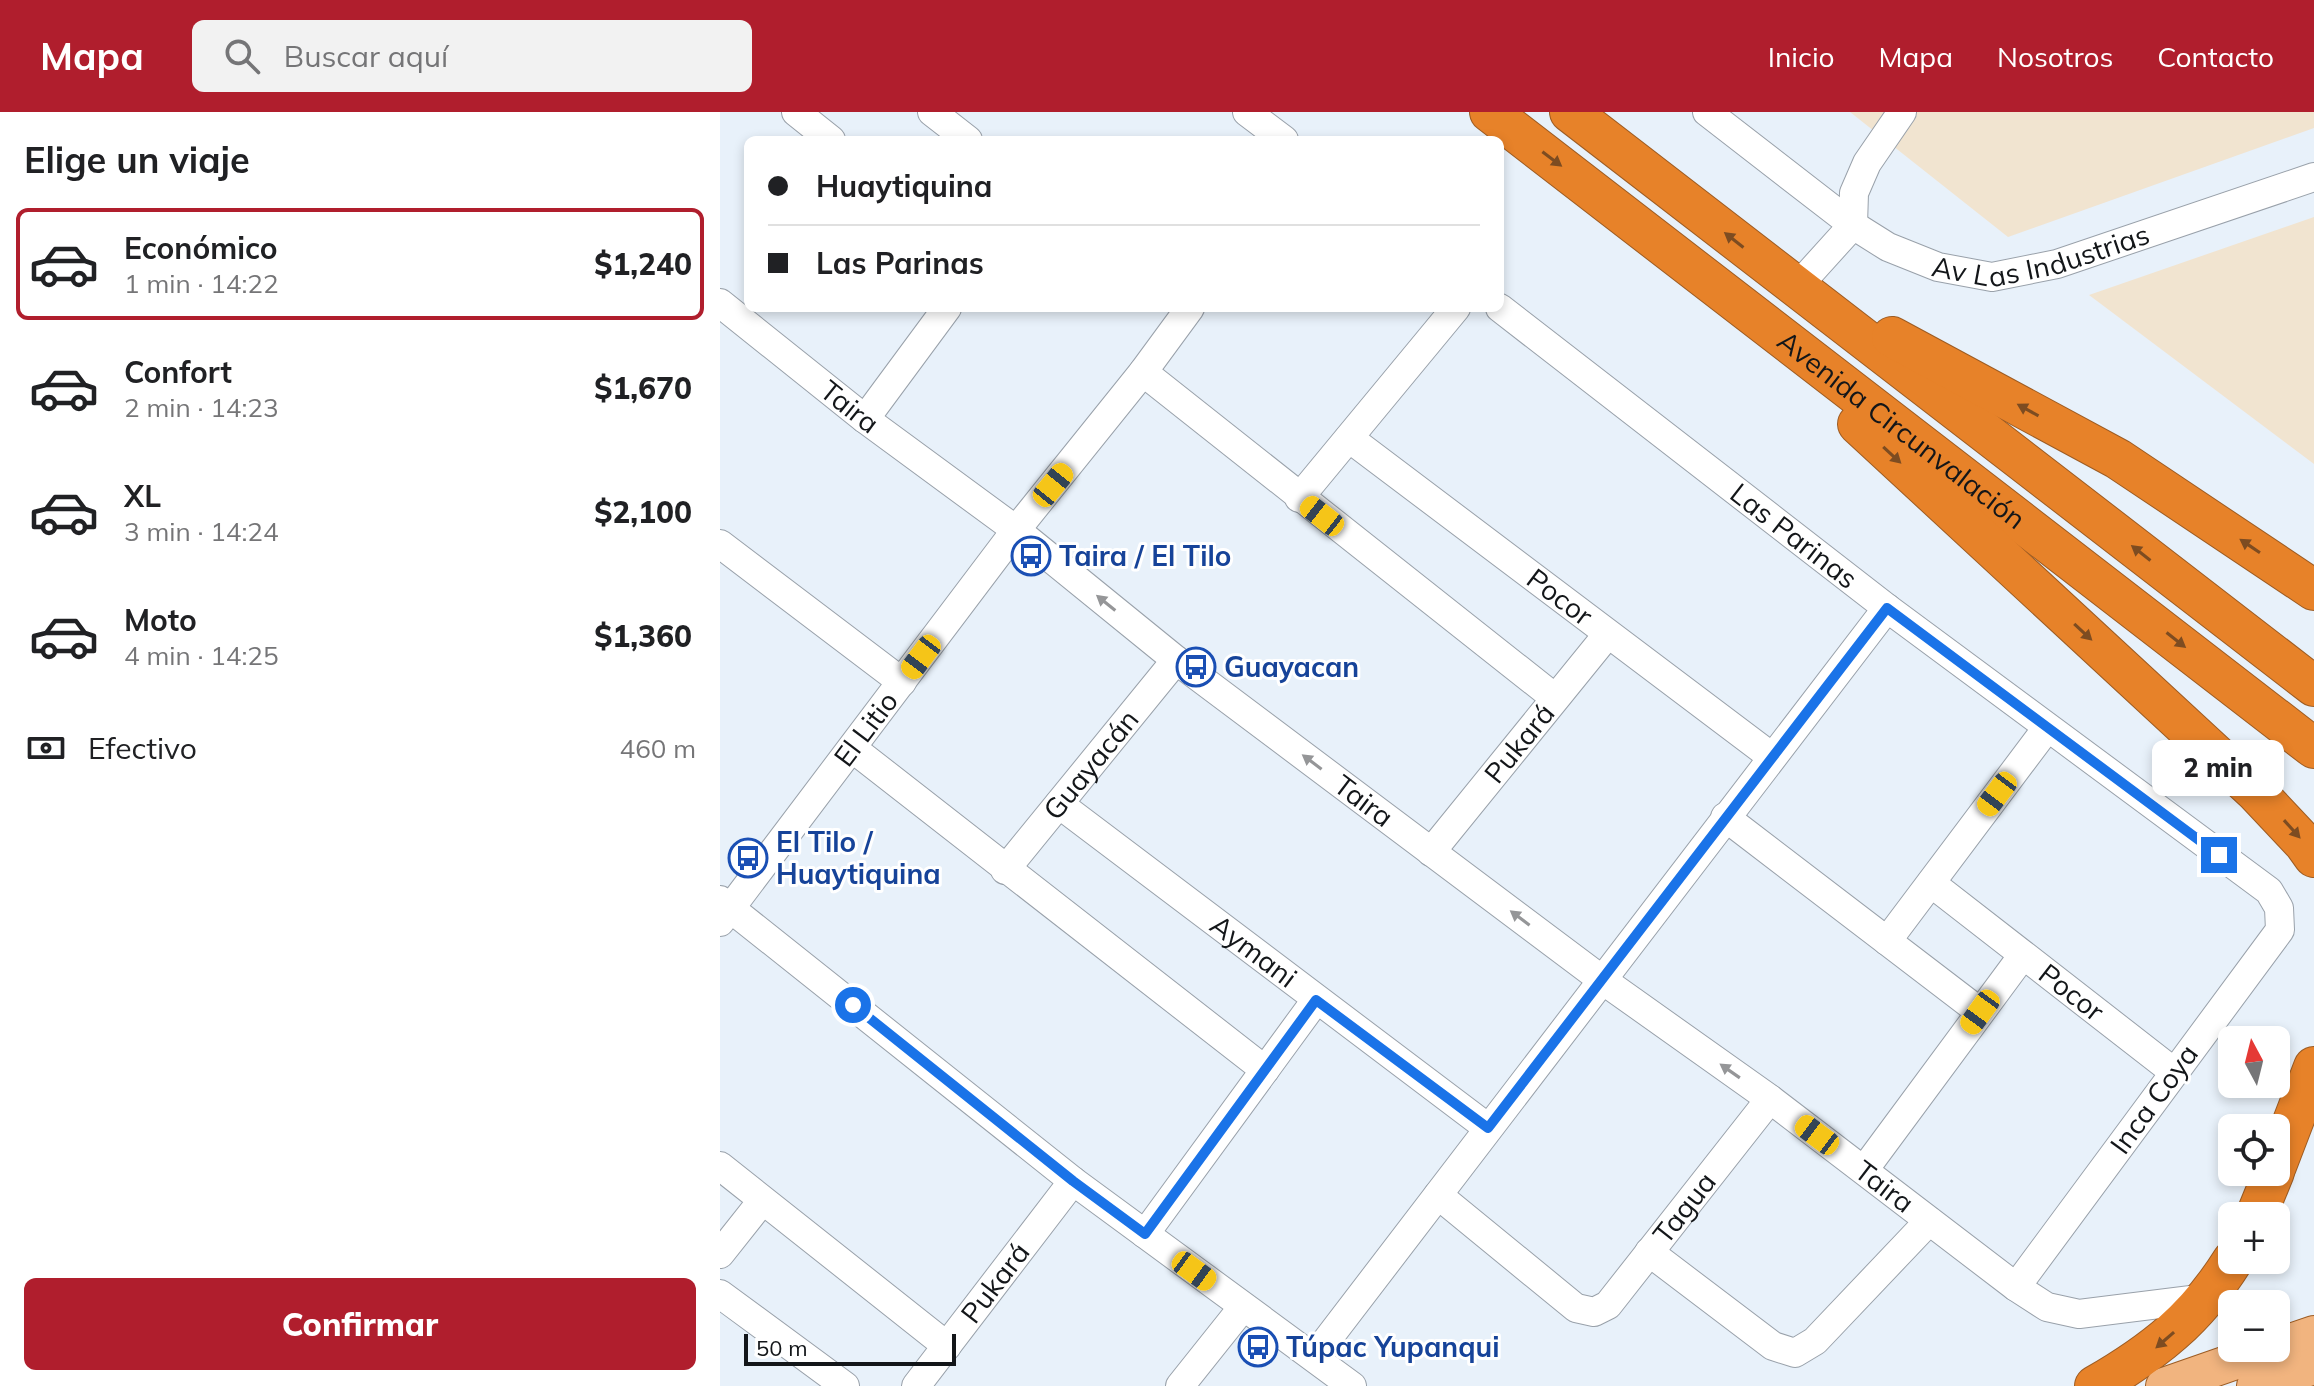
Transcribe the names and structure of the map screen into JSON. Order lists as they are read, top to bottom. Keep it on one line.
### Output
{"streets":{"highway":["Avenida Circunvalación"],"street":["Av Las Industrias","Taira","Las Parinas","Pocor","El Litio","Pukará","Guayacán","Aymani","Inca Coya","Tagua"]},"crossings":[["Taira","El Litio"],["Taira","Pukará"],["Taira","Guayacán"],["Taira","Inca Coya"],["Taira","Tagua"],["Las Parinas","Inca Coya"],["Pocor","Pukará"],["Pocor","Inca Coya"],["Guayacán","Aymani"]],"places":{"bus stop":["Taira / El Tilo","Guayacan","El Tilo / Huaytiquina","Túpac Yupanqui"]},"scale_bar":"50 m","north":"top","page":{"header":"Mapa","search":"Buscar aquí","nav":["Inicio","Mapa","Nosotros","Contacto"],"heading":"Elige un viaje","banner":["Huaytiquina","Las Parinas"],"list":[{"name":"Económico","note":"1 min · 14:22","value":"$1,240"},{"name":"Confort","note":"2 min · 14:23","value":"$1,670"},{"name":"XL","note":"3 min · 14:24","value":"$2,100"},{"name":"Moto","note":"4 min · 14:25","value":"$1,360"}],"pay":["Efectivo","460 m"],"bubble":"2 min","map_buttons":["+","−"],"buttons":"Confirmar","scale":"50 m"}}
